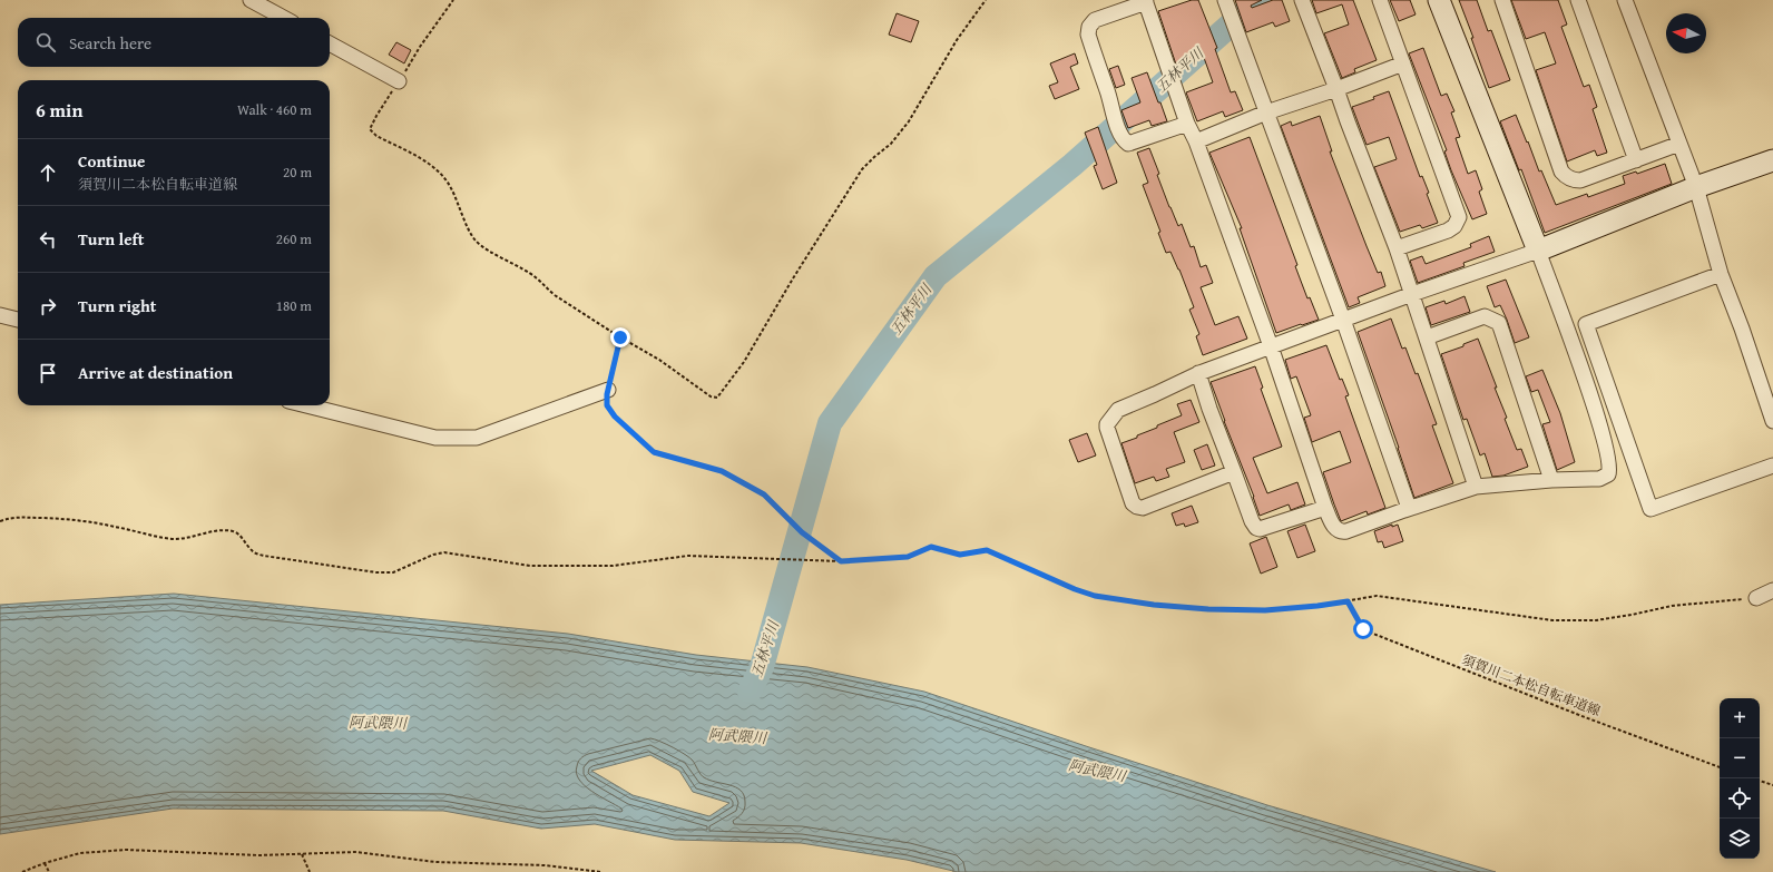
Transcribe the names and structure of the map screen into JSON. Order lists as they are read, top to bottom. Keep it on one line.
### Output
{"streets":{"path":["須賀川二本松自転車道線"]},"water":["五林平川","阿武隈川"],"north":"left","page":{"search":"Search here","heading":["6 min","Walk · 460 m"],"list":[["Continue","須賀川二本松自転車道線","20 m"],["Turn left","260 m"],["Turn right","180 m"],"Arrive at destination"],"map_buttons":["+","−"]}}
